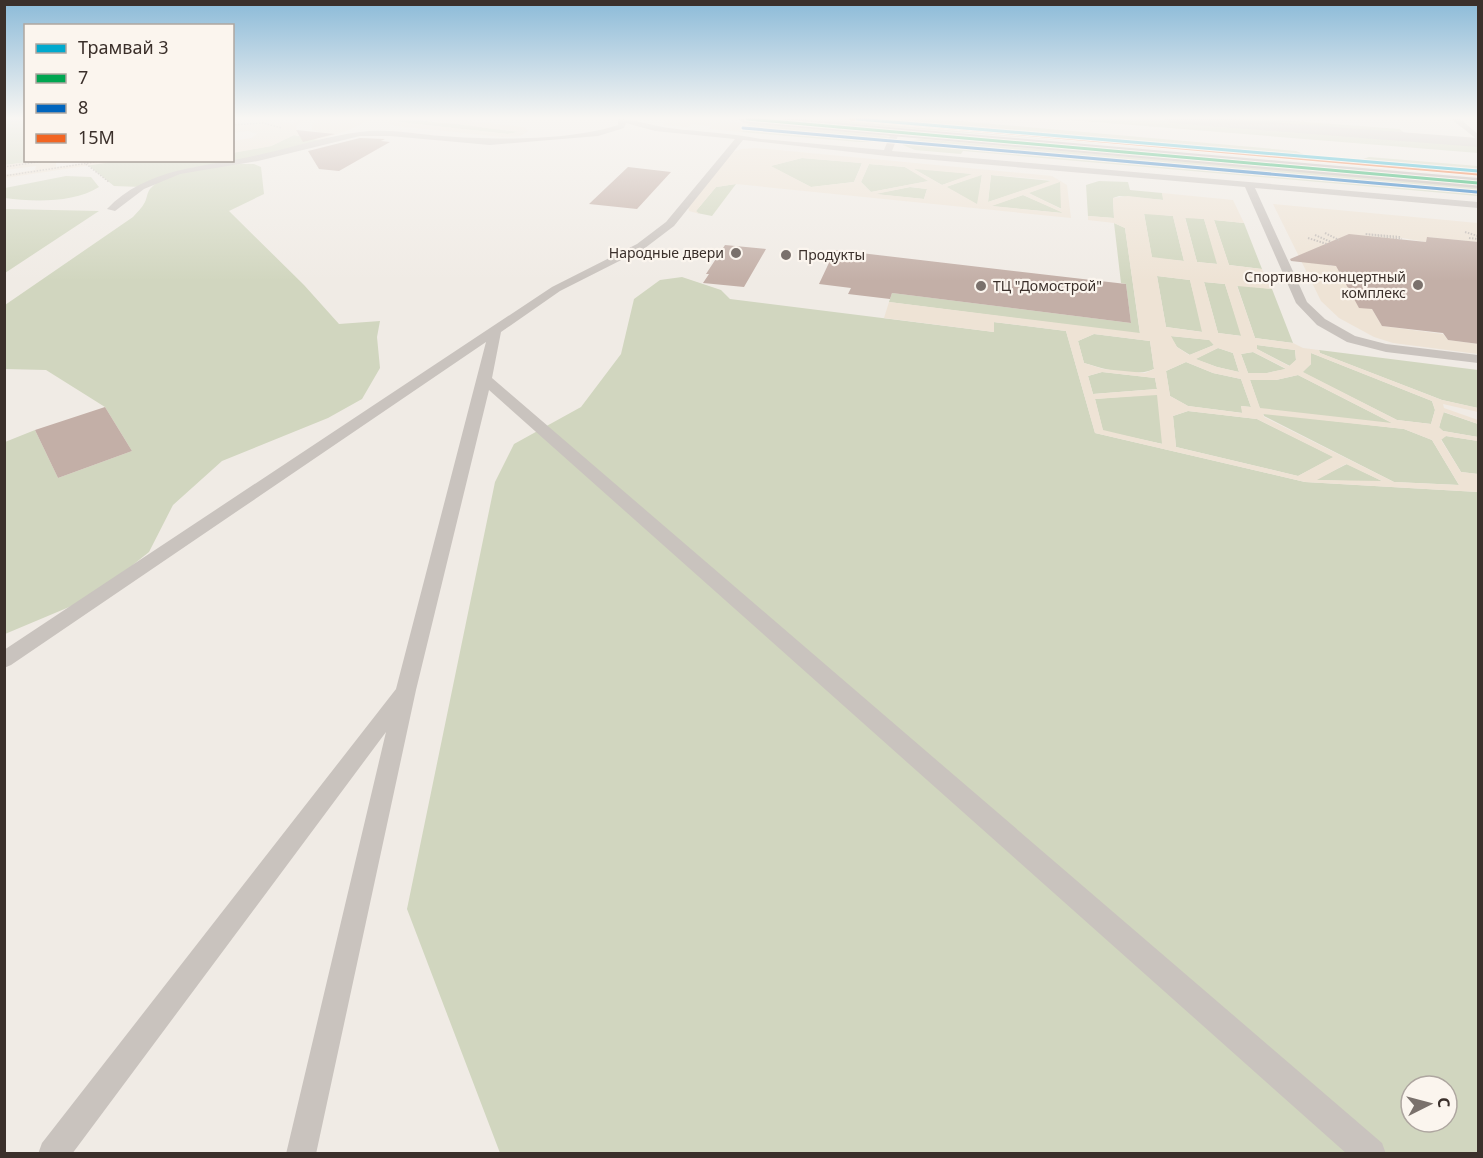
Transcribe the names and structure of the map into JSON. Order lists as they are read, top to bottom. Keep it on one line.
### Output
{"places":["Народные двери","Продукты","Спортивно-концертный комплекс","ТЦ \"Домострой\""],"lines":["transit line 7","transit line 8","transit line 15М"],"legend":["Трамвай 3","7","8","15М"],"north":"right"}
